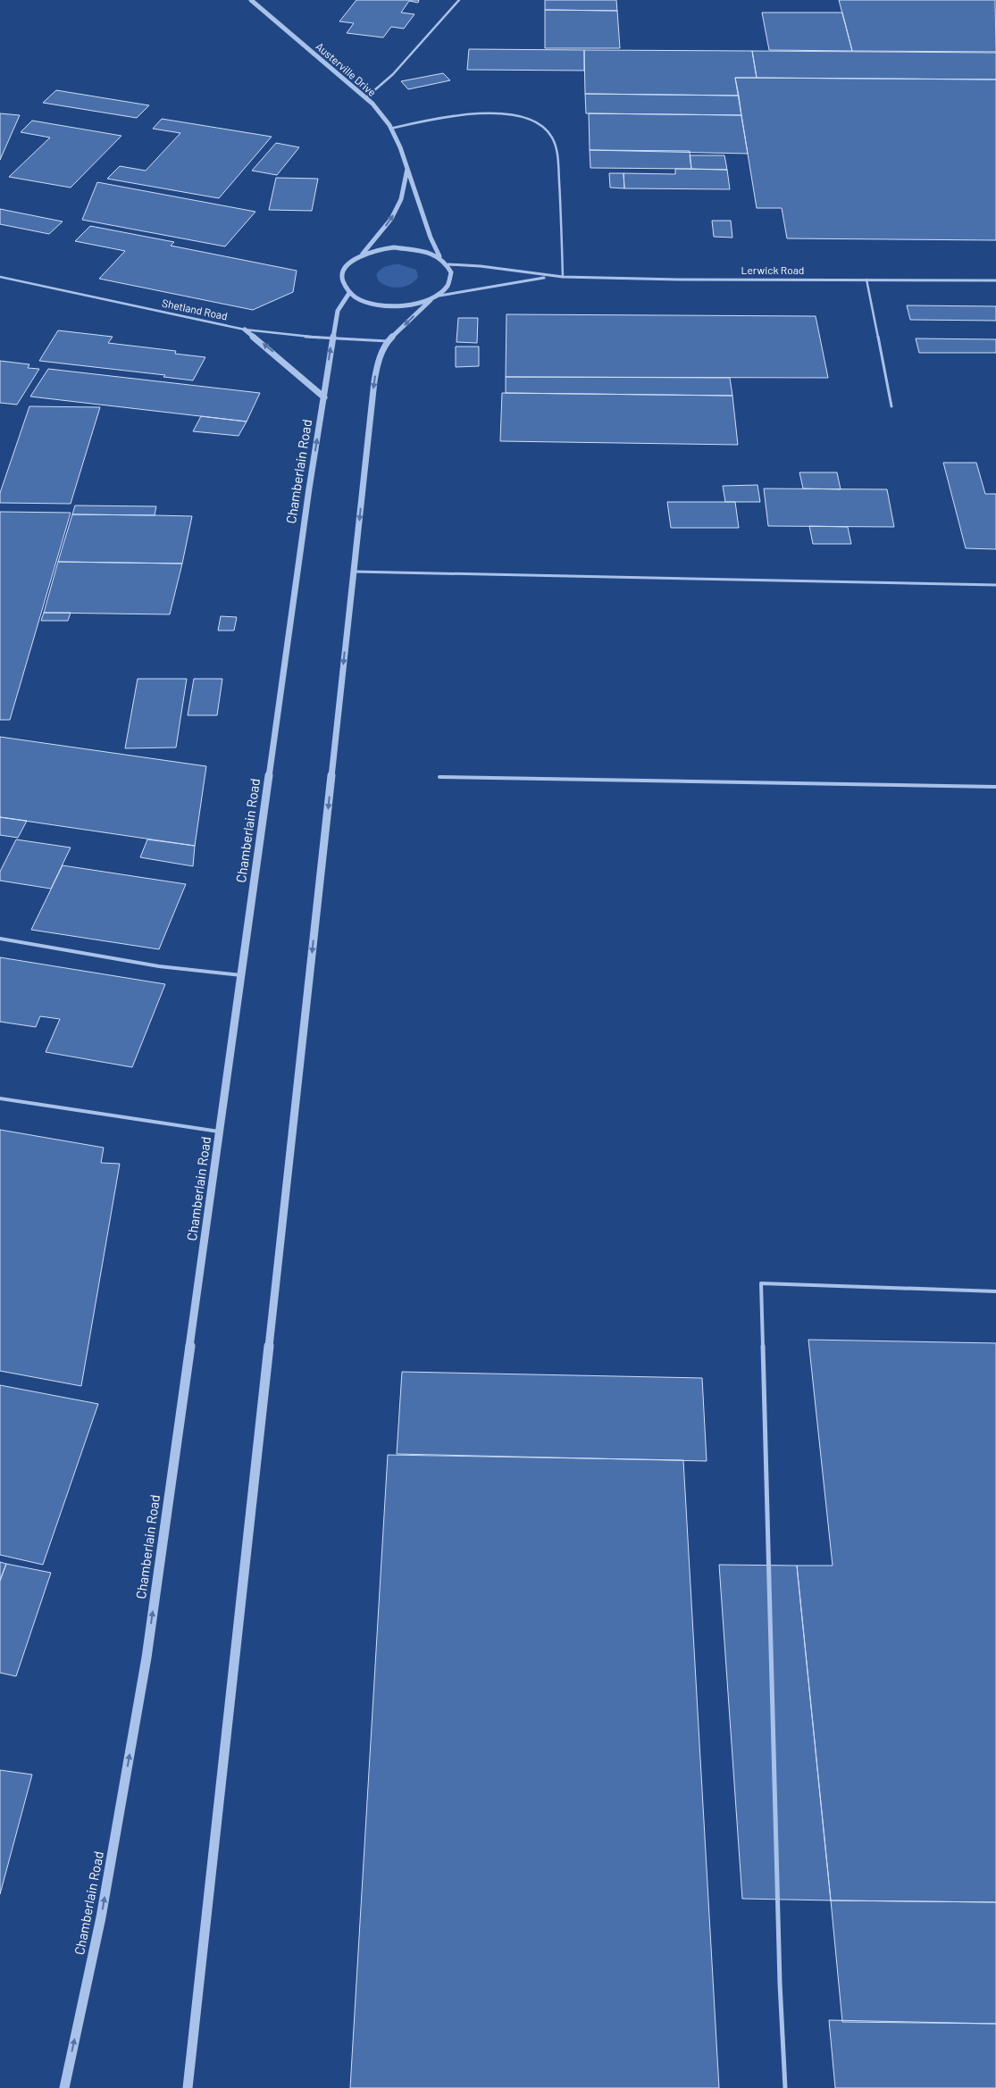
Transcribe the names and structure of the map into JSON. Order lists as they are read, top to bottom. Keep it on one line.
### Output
{"streets":{"street":["Austerville Drive","Lerwick Road","Chamberlain Road"],"lane":["Shetland Road"]},"crossings":[["Austerville Drive","Lerwick Road"],["Austerville Drive","Chamberlain Road"],["Lerwick Road","Chamberlain Road"],["Shetland Road","Chamberlain Road"]]}
